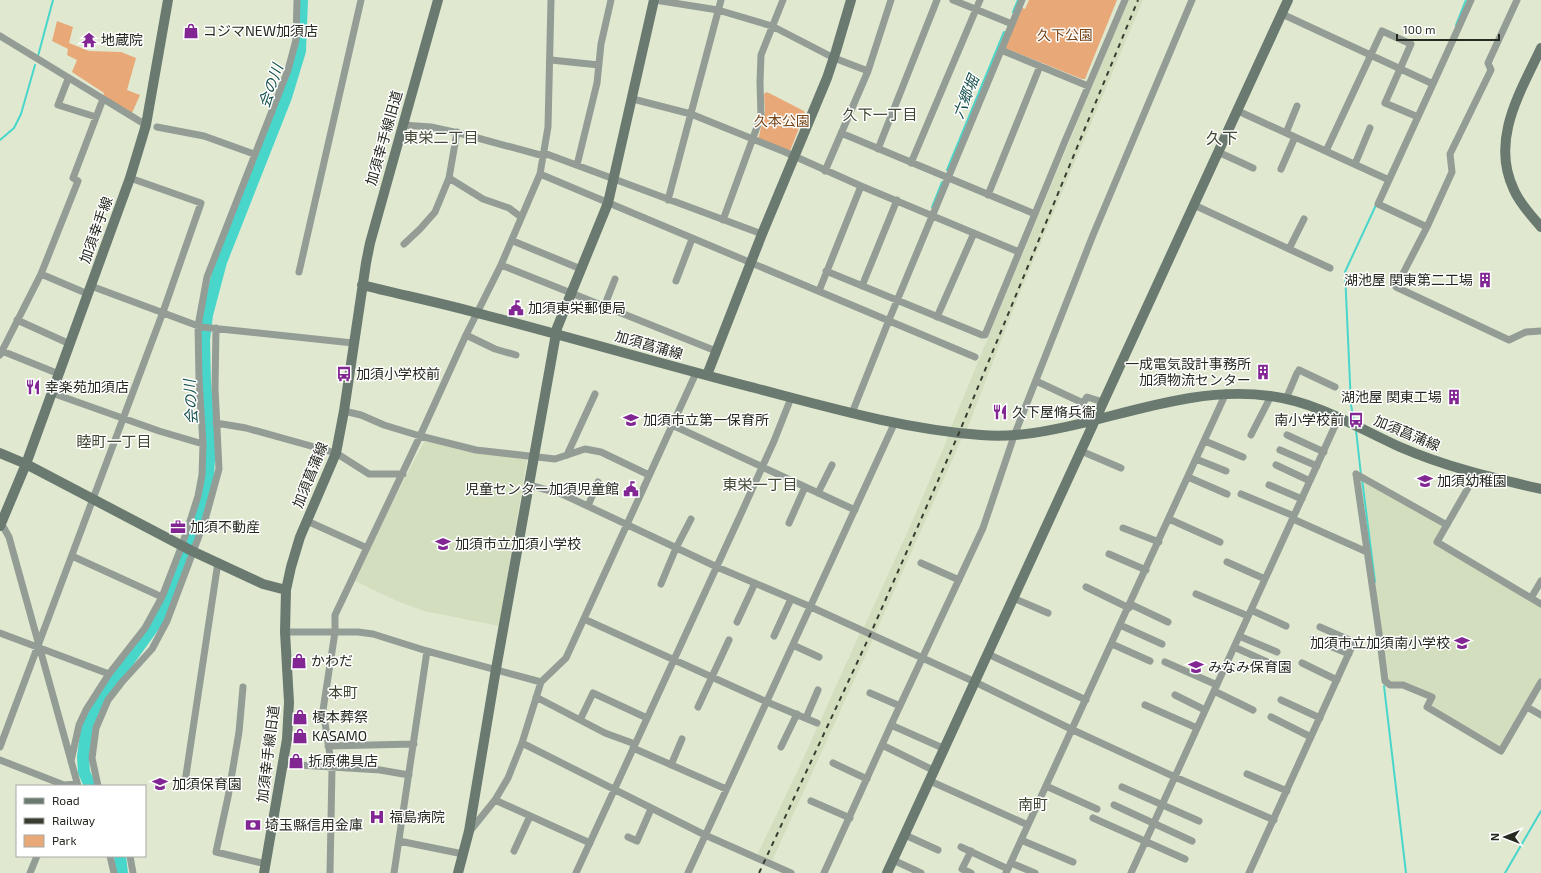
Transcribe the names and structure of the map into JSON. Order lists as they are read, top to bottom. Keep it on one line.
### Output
{"streets":{"street":["加須幸手線旧道","加須幸手線","加須菖蒲線"]},"crossings":[["加須幸手線旧道","加須菖蒲線"]],"districts":["久下一丁目","東栄二丁目","久下","睦町一丁目","東栄一丁目","本町","南町"],"water":["会の川","六郷堀"],"parks":["久下公園","久本公園"],"places":{"shop":["コジマNEW加須店","かわだ","榎本葬祭","KASAMO","折原佛具店"],"temple":["地蔵院"],"building":["湖池屋 関東第二工場","一成電気設計事務所 加須物流センター","湖池屋 関東工場"],"public building":["加須東栄郵便局","児童センター加須児童館"],"bus stop":["加須小学校前","南小学校前"],"restaurant":["幸楽苑加須店","久下屋脩兵衞"],"school or university":["加須市立第一保育所","加須幼稚園","加須市立加須小学校","加須市立加須南小学校","みなみ保育園","加須保育園"],"office":["加須不動産"],"hospital":["福島病院"],"bank":["埼玉縣信用金庫"]},"legend":["Road","Railway","Park"],"scale_bar":"100 m","north":"left"}
